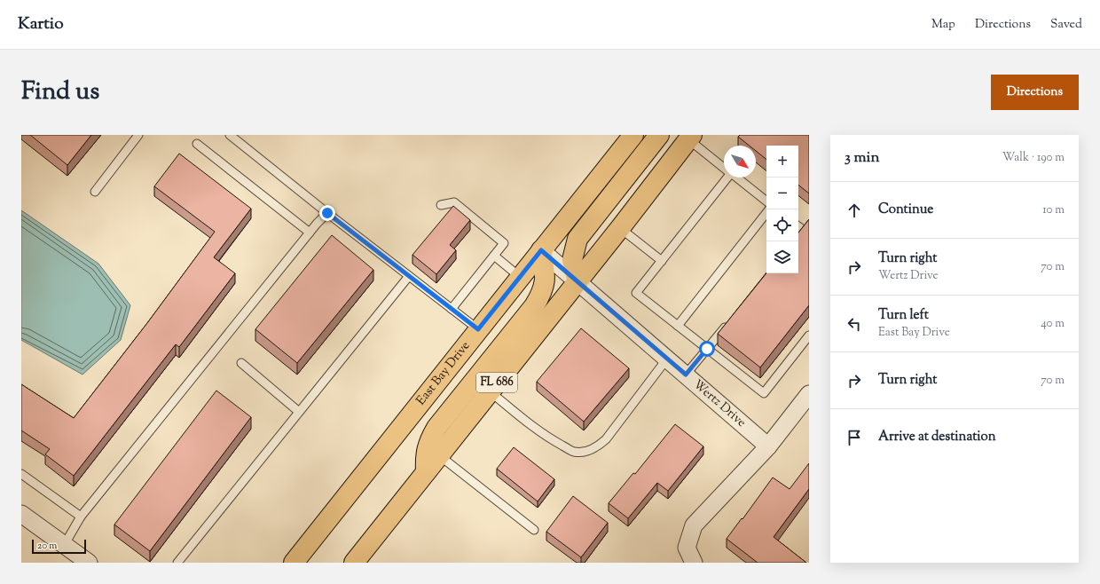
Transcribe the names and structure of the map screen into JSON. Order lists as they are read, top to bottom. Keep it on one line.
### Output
{"streets":{"main road":["East Bay Drive","FL 686"],"street":["Wertz Drive"]},"crossings":[["East Bay Drive","Wertz Drive"],["FL 686","Wertz Drive"]],"scale_bar":"20 m","north":"bottom right","page":{"header":"Kartio","nav":["Map","Directions","Saved"],"title":"Find us","buttons":"Directions","heading":["3 min","Walk · 190 m"],"map_buttons":["+","−"],"list":[["Continue","10 m"],["Turn right","Wertz Drive","70 m"],["Turn left","East Bay Drive","40 m"],["Turn right","70 m"],"Arrive at destination"],"scale":"20 m"}}
